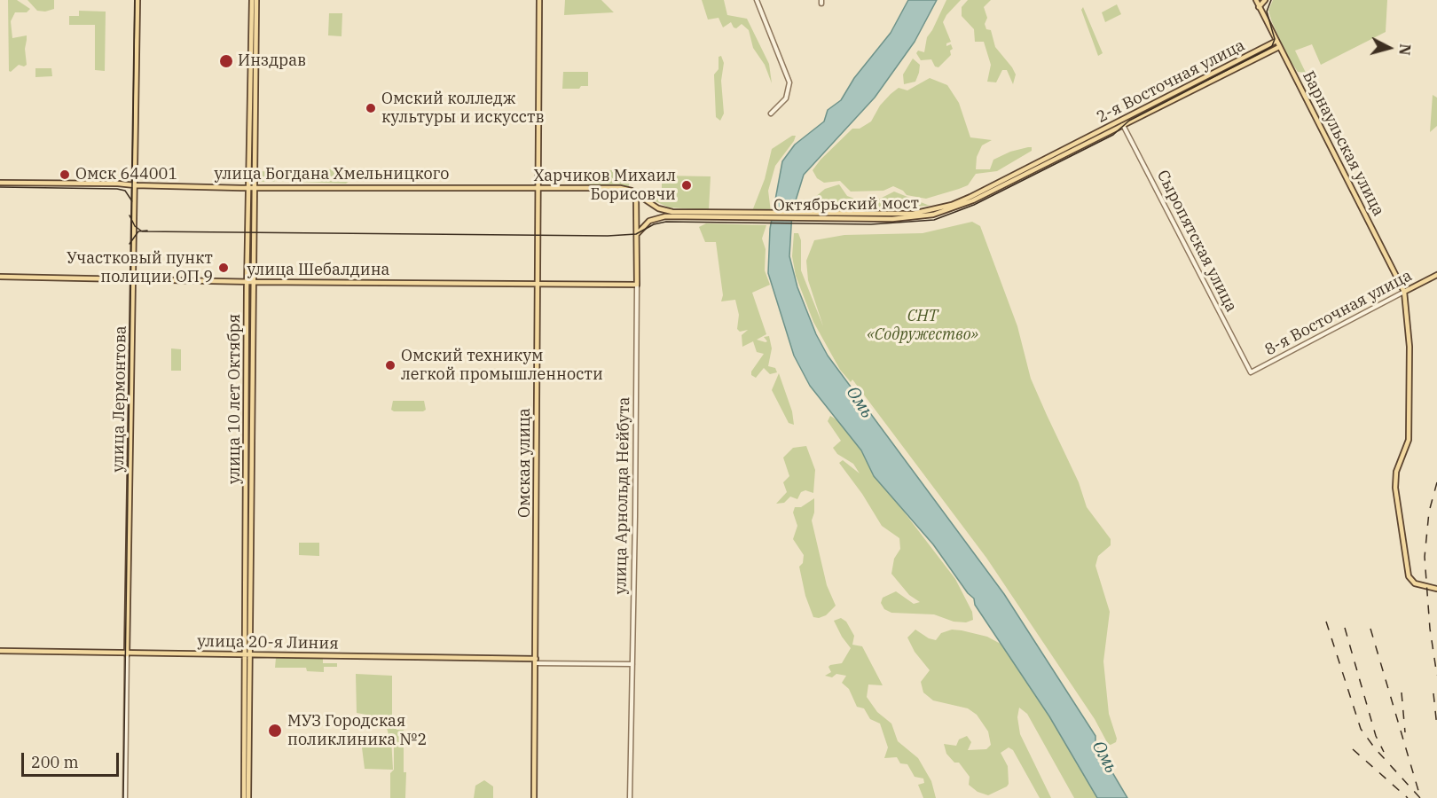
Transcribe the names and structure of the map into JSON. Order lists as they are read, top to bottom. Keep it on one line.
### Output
{"streets":{"main road":["2-я Восточная улица","Барнаульская улица","улица Богдана Хмельницкого","Октябрьский мост","улица Шебалдина","8-я Восточная улица","улица Лермонтова","улица 10 лет Октября","Омская улица","улица Арнольда Нейбута","улица 20-я Линия"],"street":["Сыропятская улица"]},"crossings":[["2-я Восточная улица","Барнаульская улица"],["2-я Восточная улица","Октябрьский мост"],["2-я Восточная улица","Сыропятская улица"],["Барнаульская улица","8-я Восточная улица"],["улица Богдана Хмельницкого","Октябрьский мост"],["улица Богдана Хмельницкого","улица Лермонтова"],["улица Богдана Хмельницкого","улица 10 лет Октября"],["улица Богдана Хмельницкого","Омская улица"],["улица Богдана Хмельницкого","улица Арнольда Нейбута"],["Сыропятская улица","8-я Восточная улица"],["улица Шебалдина","улица Лермонтова"],["улица Шебалдина","улица 10 лет Октября"],["улица Шебалдина","Омская улица"],["улица Шебалдина","улица Арнольда Нейбута"],["улица Лермонтова","улица 20-я Линия"],["улица 10 лет Октября","улица 20-я Линия"],["Омская улица","улица 20-я Линия"],["улица Арнольда Нейбута","улица 20-я Линия"]],"water":["Омь"],"parks":["СНТ «Содружество»"],"places":["Инздрав","Омский колледж культуры и искусств","Омск 644001","Харчиков Михаил Борисовчи","Участковый пункт полиции ОП 9","Омский техникум легкой промышленности","МУЗ Городская поликлиника №2"],"scale_bar":"200 m","north":"right"}
